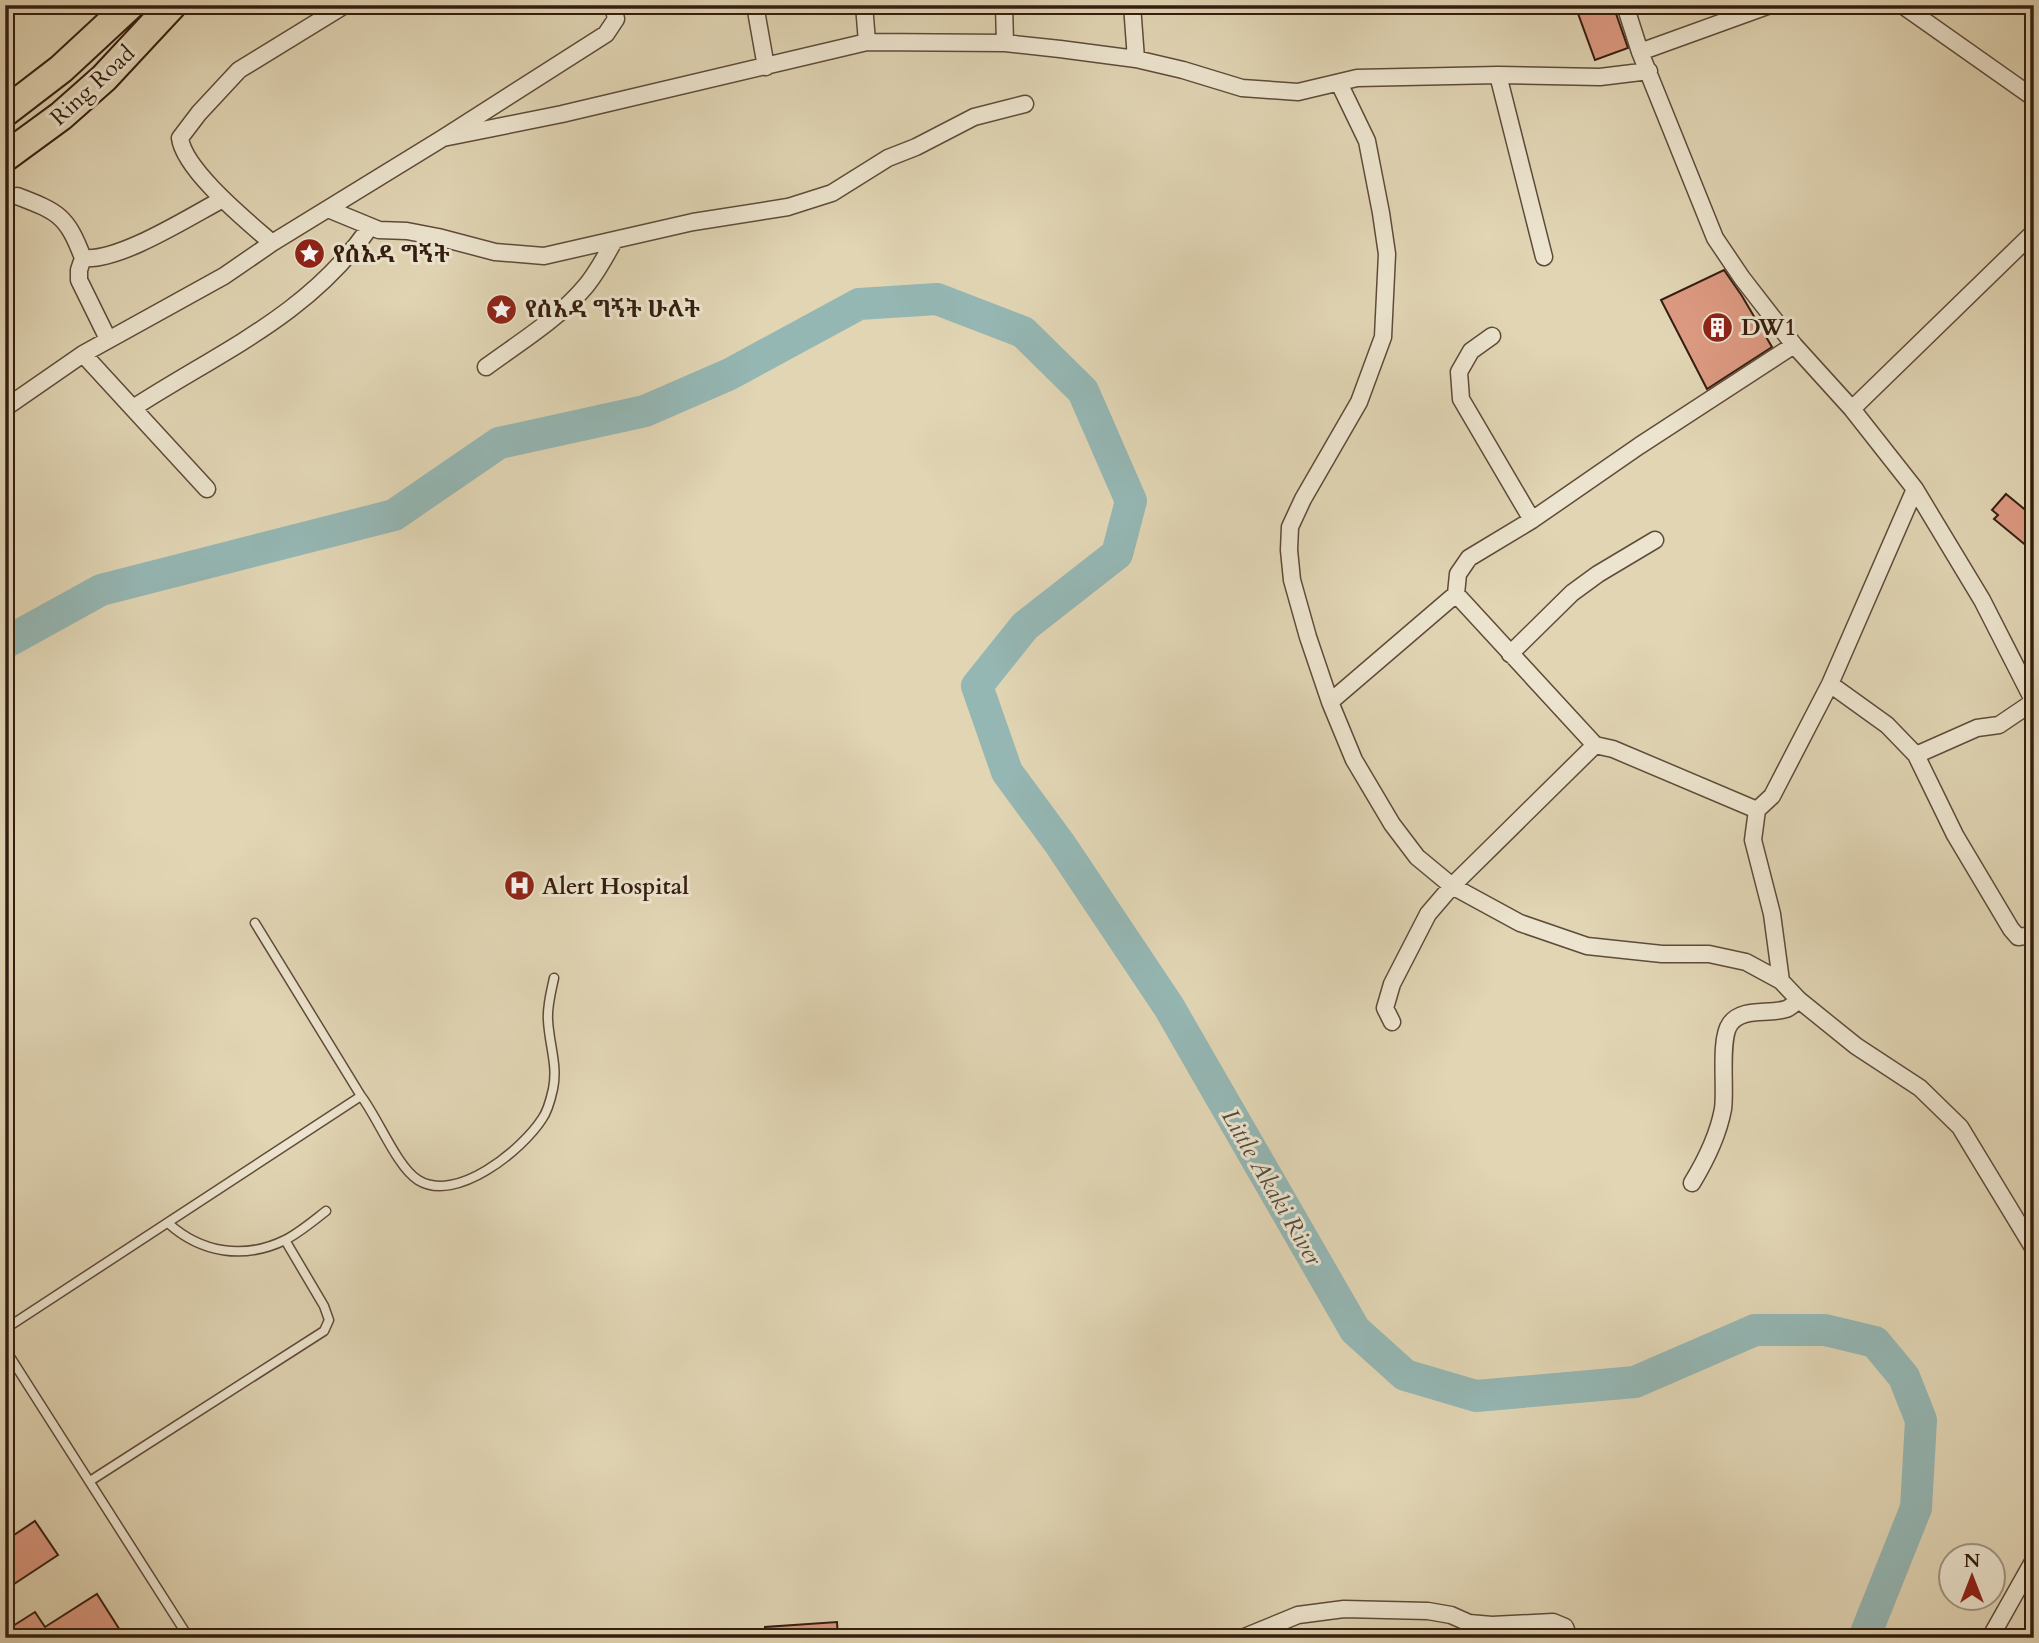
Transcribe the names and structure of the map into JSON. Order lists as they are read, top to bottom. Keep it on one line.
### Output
{"streets":{"highway":["Ring Road"]},"water":["Little Akaki River"],"places":{"place":["የሰአዳ ግኝት","የሰአዳ ግኝት ሁለት"],"building":["DW1"],"hospital":["Alert Hospital"]},"north":"top"}
